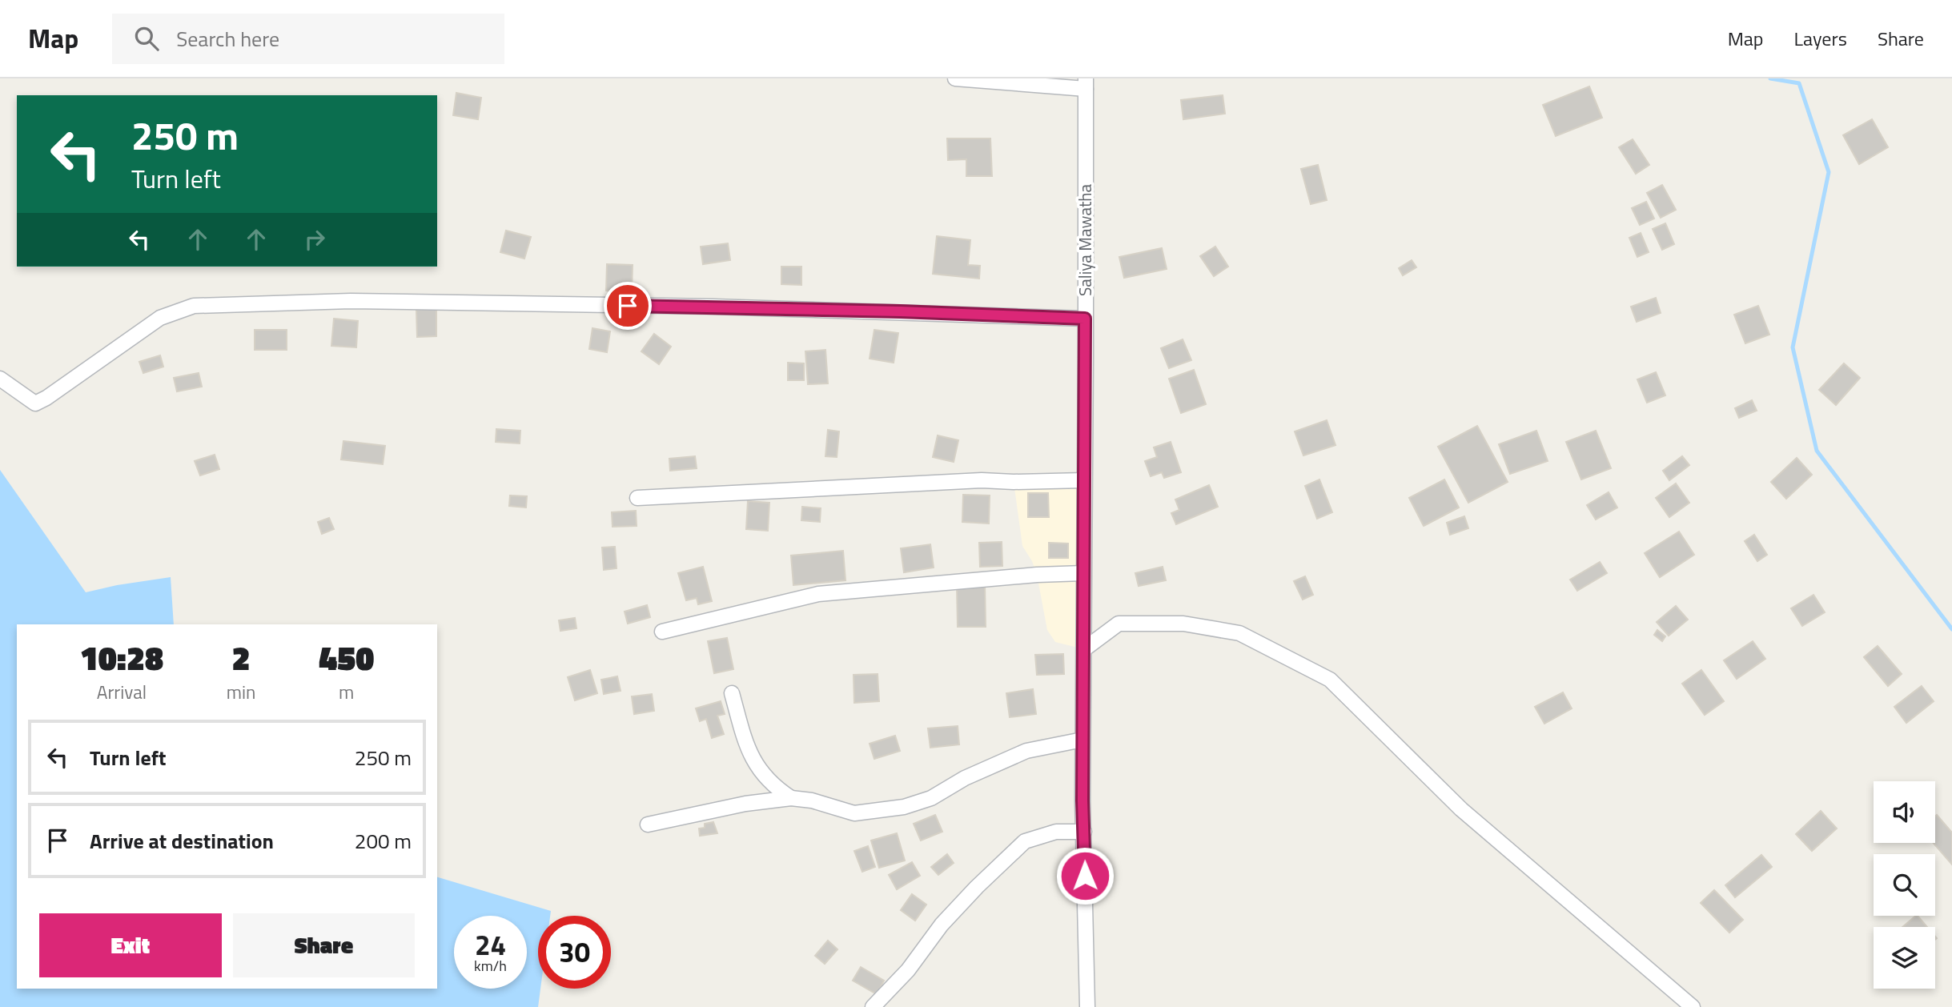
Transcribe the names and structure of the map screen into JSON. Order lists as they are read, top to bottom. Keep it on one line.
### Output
{"streets":{"street":["Saliya Mawatha"]},"page":{"header":"Map","search":"Search here","nav":["Map","Layers","Share"],"turn":["250 m","Turn left"],"eta":["10:28","Arrival","2","min","450","m"],"list":[{"name":"Turn left","value":"250 m"},{"name":"Arrive at destination","value":"200 m"}],"buttons":["Exit","Share"],"speed":"24 km/h","limit":"30"}}
